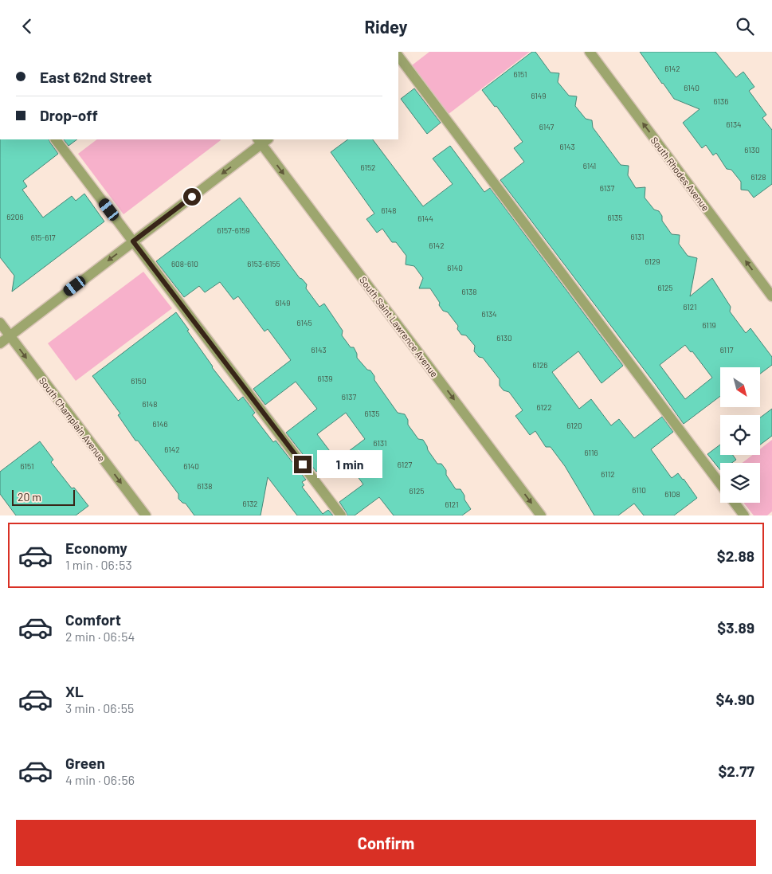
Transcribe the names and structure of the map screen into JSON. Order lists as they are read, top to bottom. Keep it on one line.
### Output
{"streets":{"street":["South Rhodes Avenue","South Saint Lawrence Avenue","South Champlain Avenue"]},"one_way":["South Rhodes Avenue","South Saint Lawrence Avenue","South Champlain Avenue"],"house_numbers":["6142","6151","6140","6149","6136","6134","6147","6143","6130","6141","6152","6128","6137","6148","6206","6135","6144","6157-6159","6131","615-617","6142","6129","608-610","6153-6155","6140","6125","6138","6149","6121","6134","6145","6119","6130","6143","6117","6126","6139","6150","6137","6148","6122","6135","6146","6120","6131","6142","6116","6127","6151","6140","6112","6138","6110","6125","6108","6132","6121"],"scale_bar":"20 m","north":"bottom right","page":{"header":"Ridey","banner":["East 62nd Street","Drop-off"],"bubble":"1 min","scale":"20 m","list":[{"name":"Economy","note":"1 min · 06:53","value":"$2.88"},{"name":"Comfort","note":"2 min · 06:54","value":"$3.89"},{"name":"XL","note":"3 min · 06:55","value":"$4.90"},{"name":"Green","note":"4 min · 06:56","value":"$2.77"}],"buttons":"Confirm"}}
